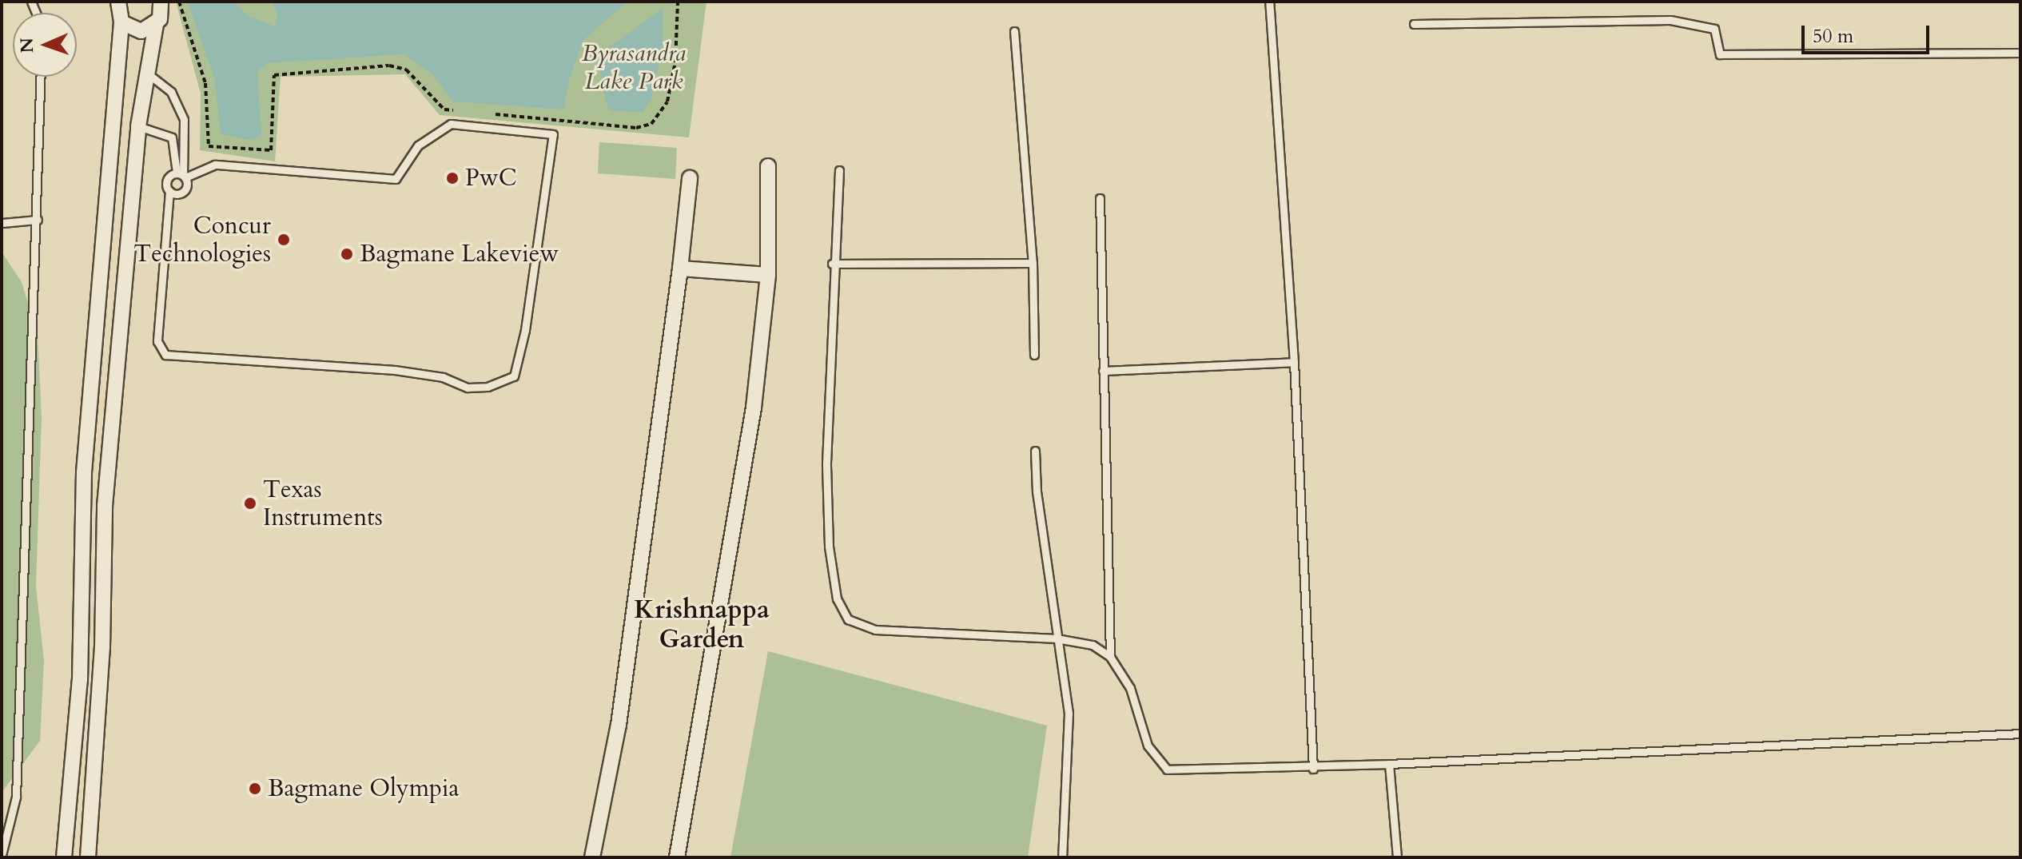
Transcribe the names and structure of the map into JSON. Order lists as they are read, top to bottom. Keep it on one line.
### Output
{"districts":["Krishnappa Garden"],"parks":["Byrasandra Lake Park"],"places":["PwC","Concur Technologies","Bagmane Lakeview","Texas Instruments","Bagmane Olympia"],"scale_bar":"50 m","north":"left"}
